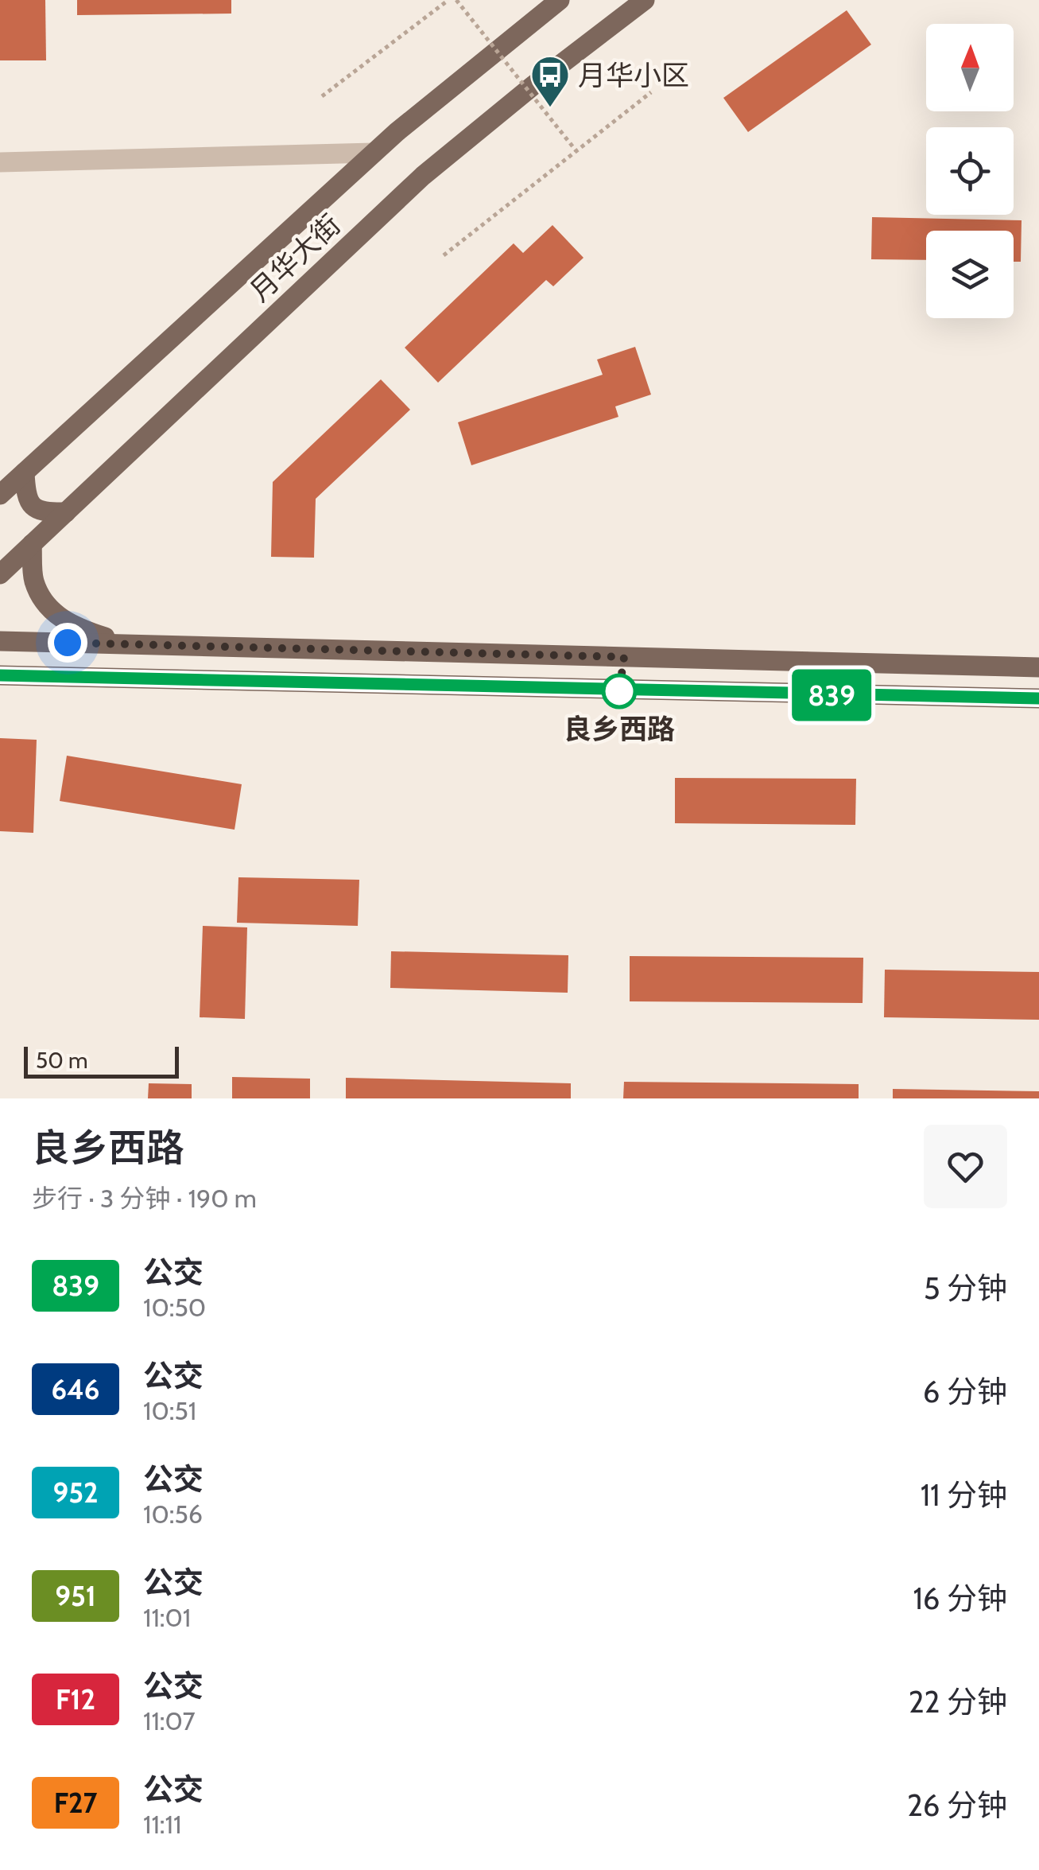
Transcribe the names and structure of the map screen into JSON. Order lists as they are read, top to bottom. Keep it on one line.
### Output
{"streets":{"main road":["月华大街"]},"places":{"bus stop":["月华小区"],"other":["良乡西路"]},"lines":["bus line 839"],"scale_bar":"50 m","north":"top","page":{"on_map":"839","scale":"50 m","heading":["良乡西路","步行 · 3 分钟 · 190 m"],"list":[{"mark":"839","name":"公交","note":"10:50","value":"5 分钟"},{"mark":"646","name":"公交","note":"10:51","value":"6 分钟"},{"mark":"952","name":"公交","note":"10:56","value":"11 分钟"},{"mark":"951","name":"公交","note":"11:01","value":"16 分钟"},{"mark":"F12","name":"公交","note":"11:07","value":"22 分钟"},{"mark":"F27","name":"公交","note":"11:11","value":"26 分钟"}]}}
